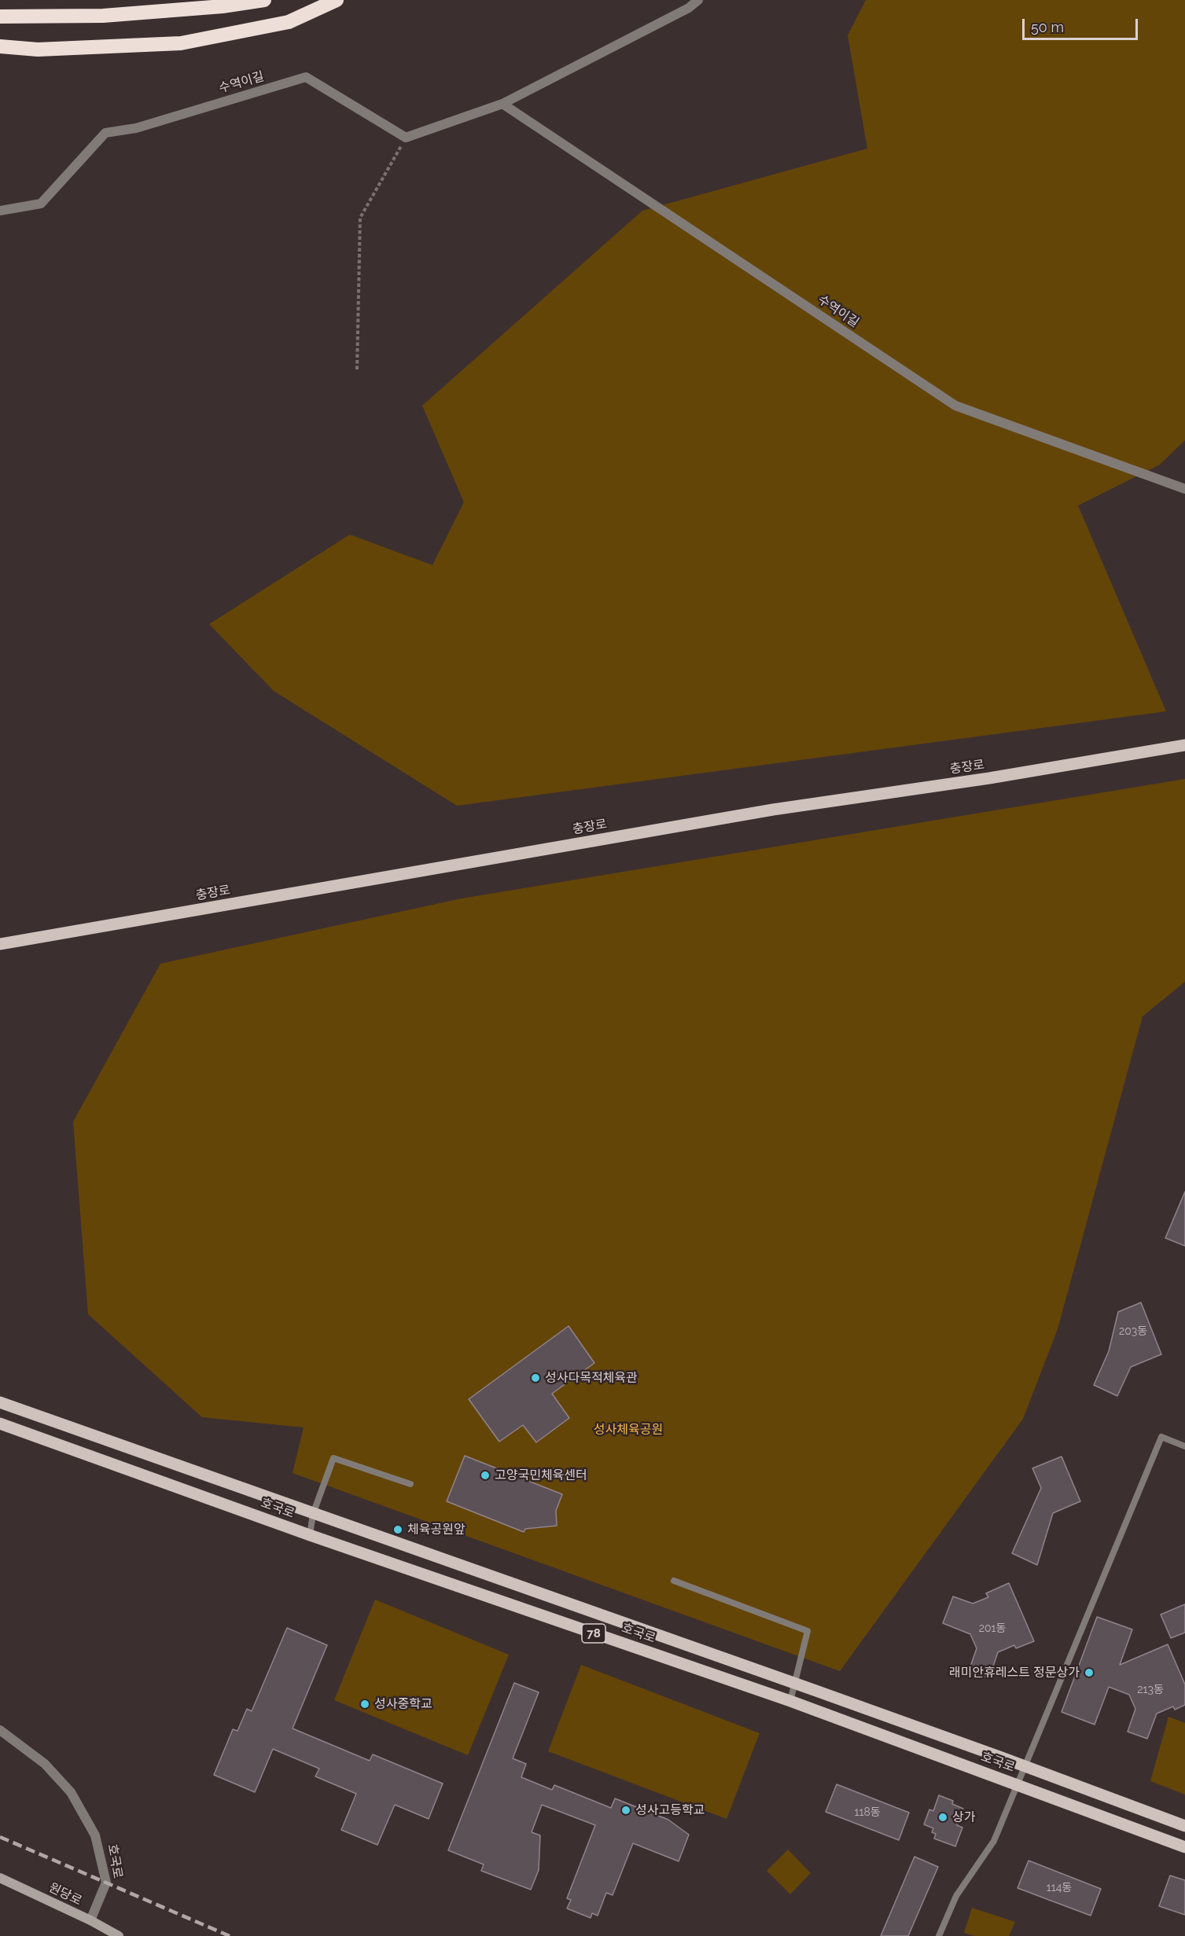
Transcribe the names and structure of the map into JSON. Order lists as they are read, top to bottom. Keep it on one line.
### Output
{"streets":{"main road":["충장로","호국로","78","원당로"],"street":["수역이길"]},"crossings":[["호국로","원당로"]],"parks":["성사체육공원"],"places":["성사다목적체육관","고양국민체육센터","체육공원앞","래미안휴레스트 정문상가","성사중학교","성사고등학교","상가"],"house_numbers":["203동","201동","213동","118동","114동"],"scale_bar":"50 m"}
